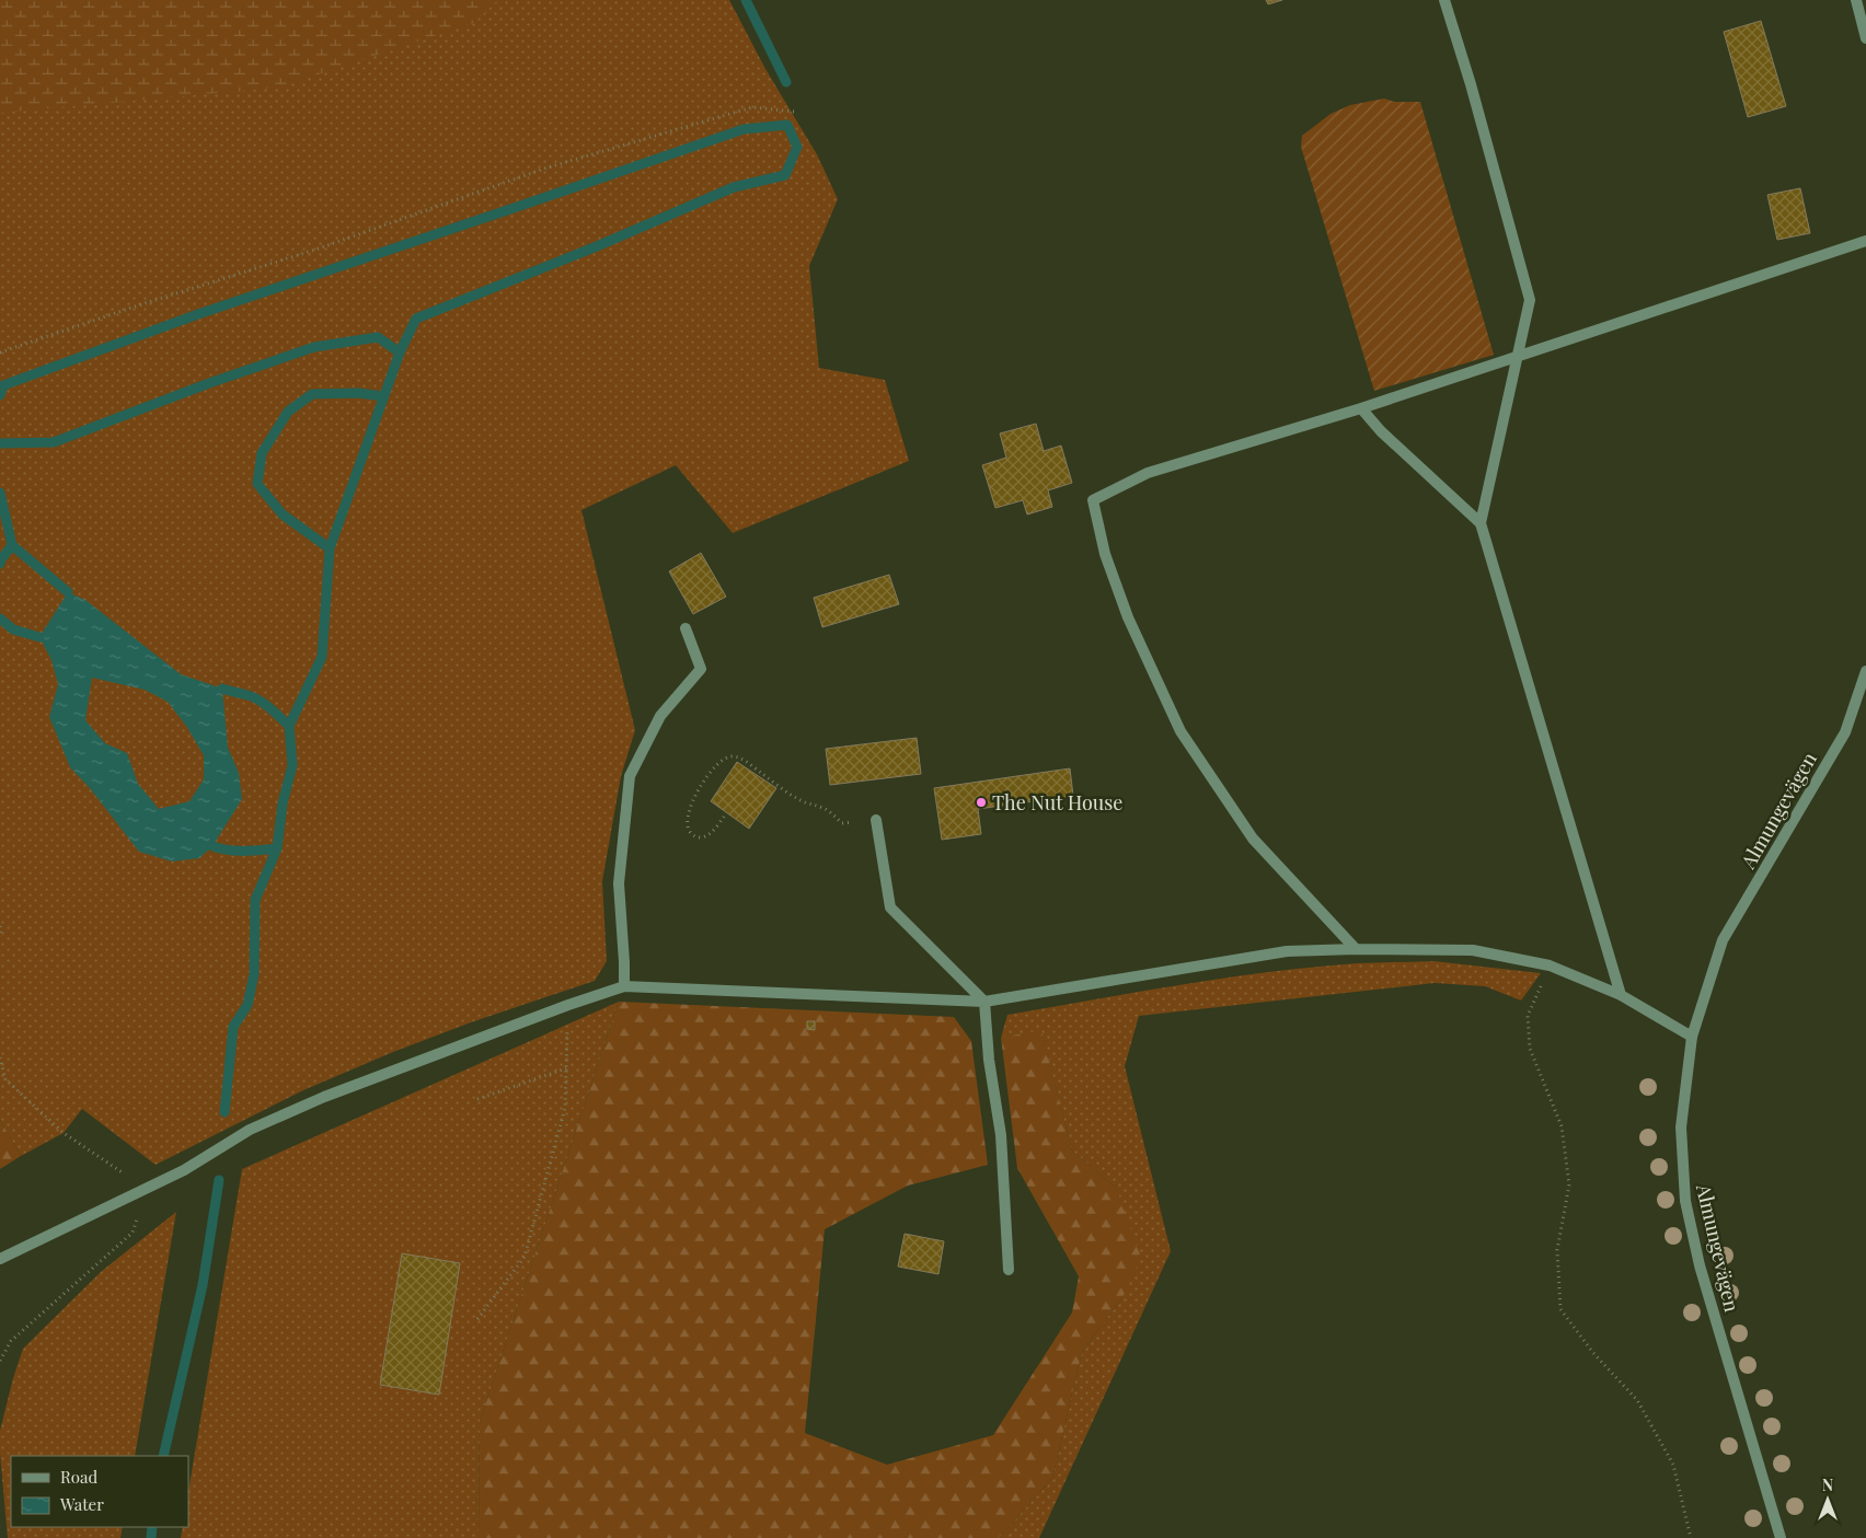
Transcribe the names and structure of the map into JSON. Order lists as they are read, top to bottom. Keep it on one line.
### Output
{"streets":{"street":["Almungevägen"]},"places":["The Nut House"],"legend":["Road","Water"],"north":"top"}
